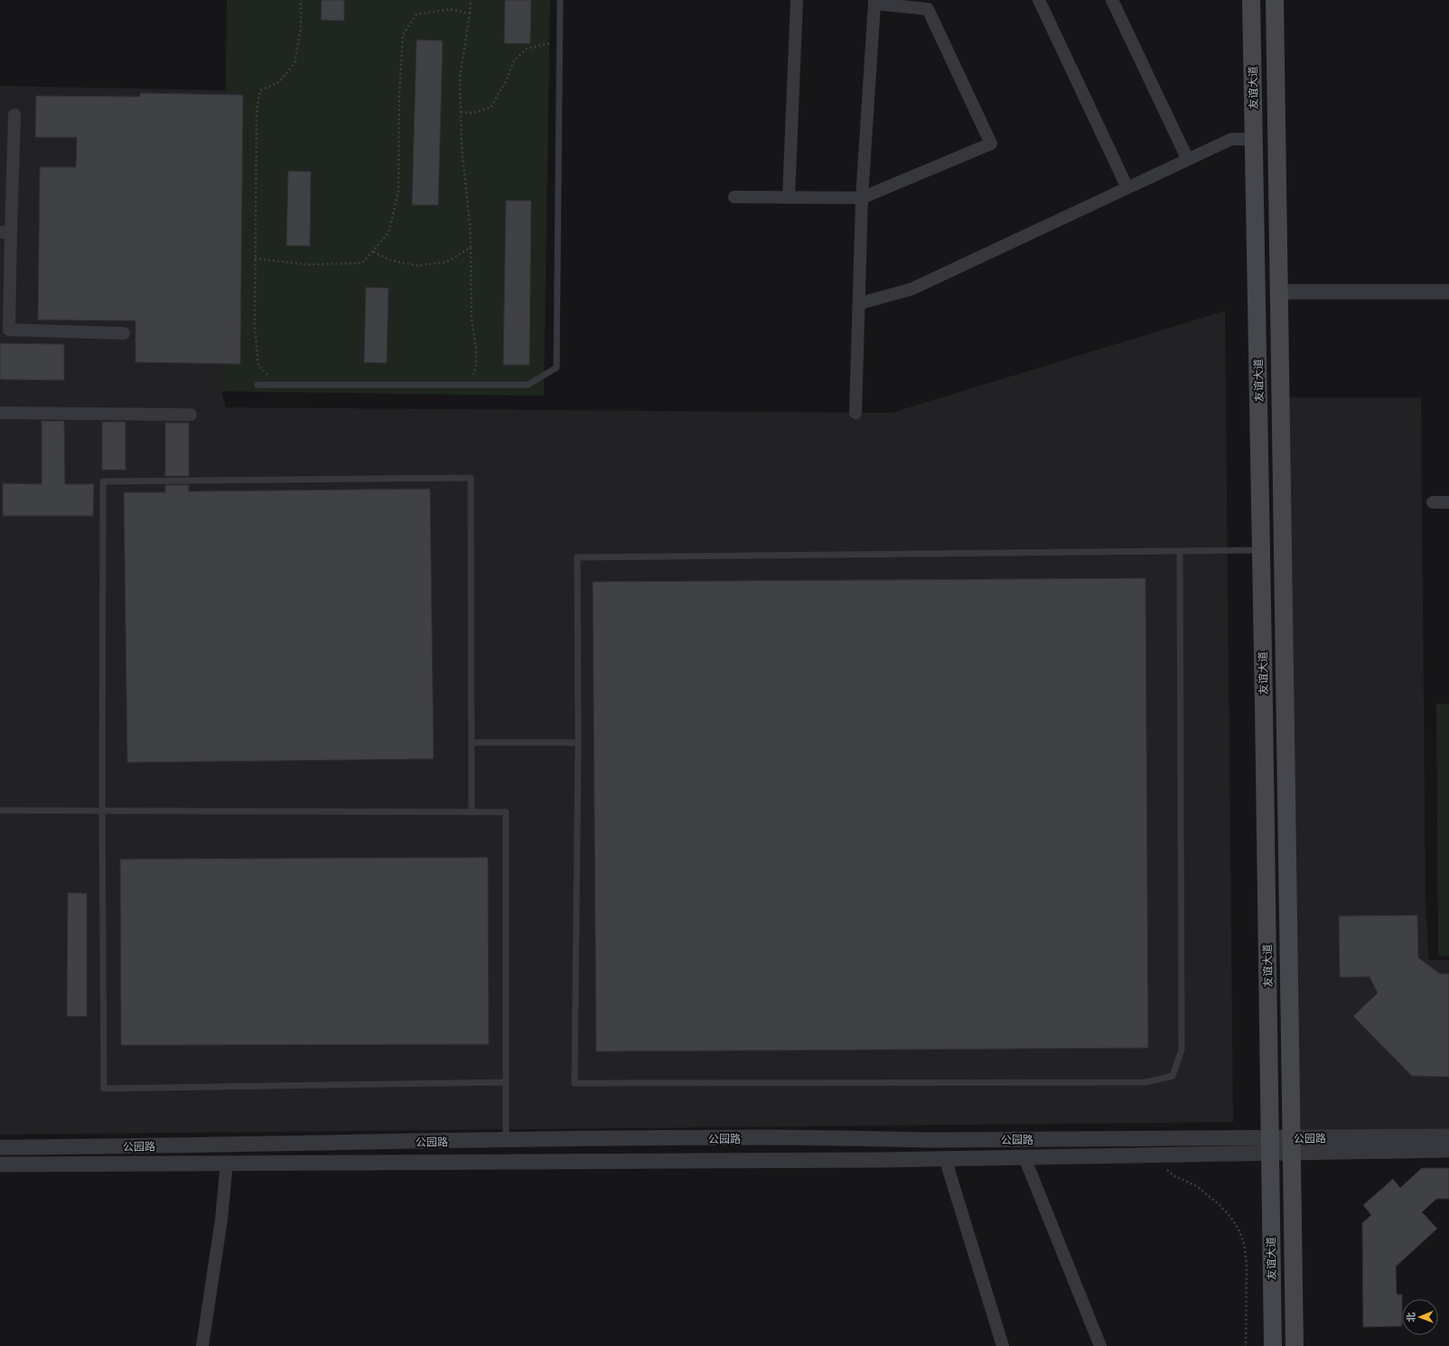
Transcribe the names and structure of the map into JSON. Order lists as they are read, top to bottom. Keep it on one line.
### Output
{"streets":{"main road":["友谊大道"],"street":["公园路"]},"crossings":[["友谊大道","公园路"]],"north":"left"}
